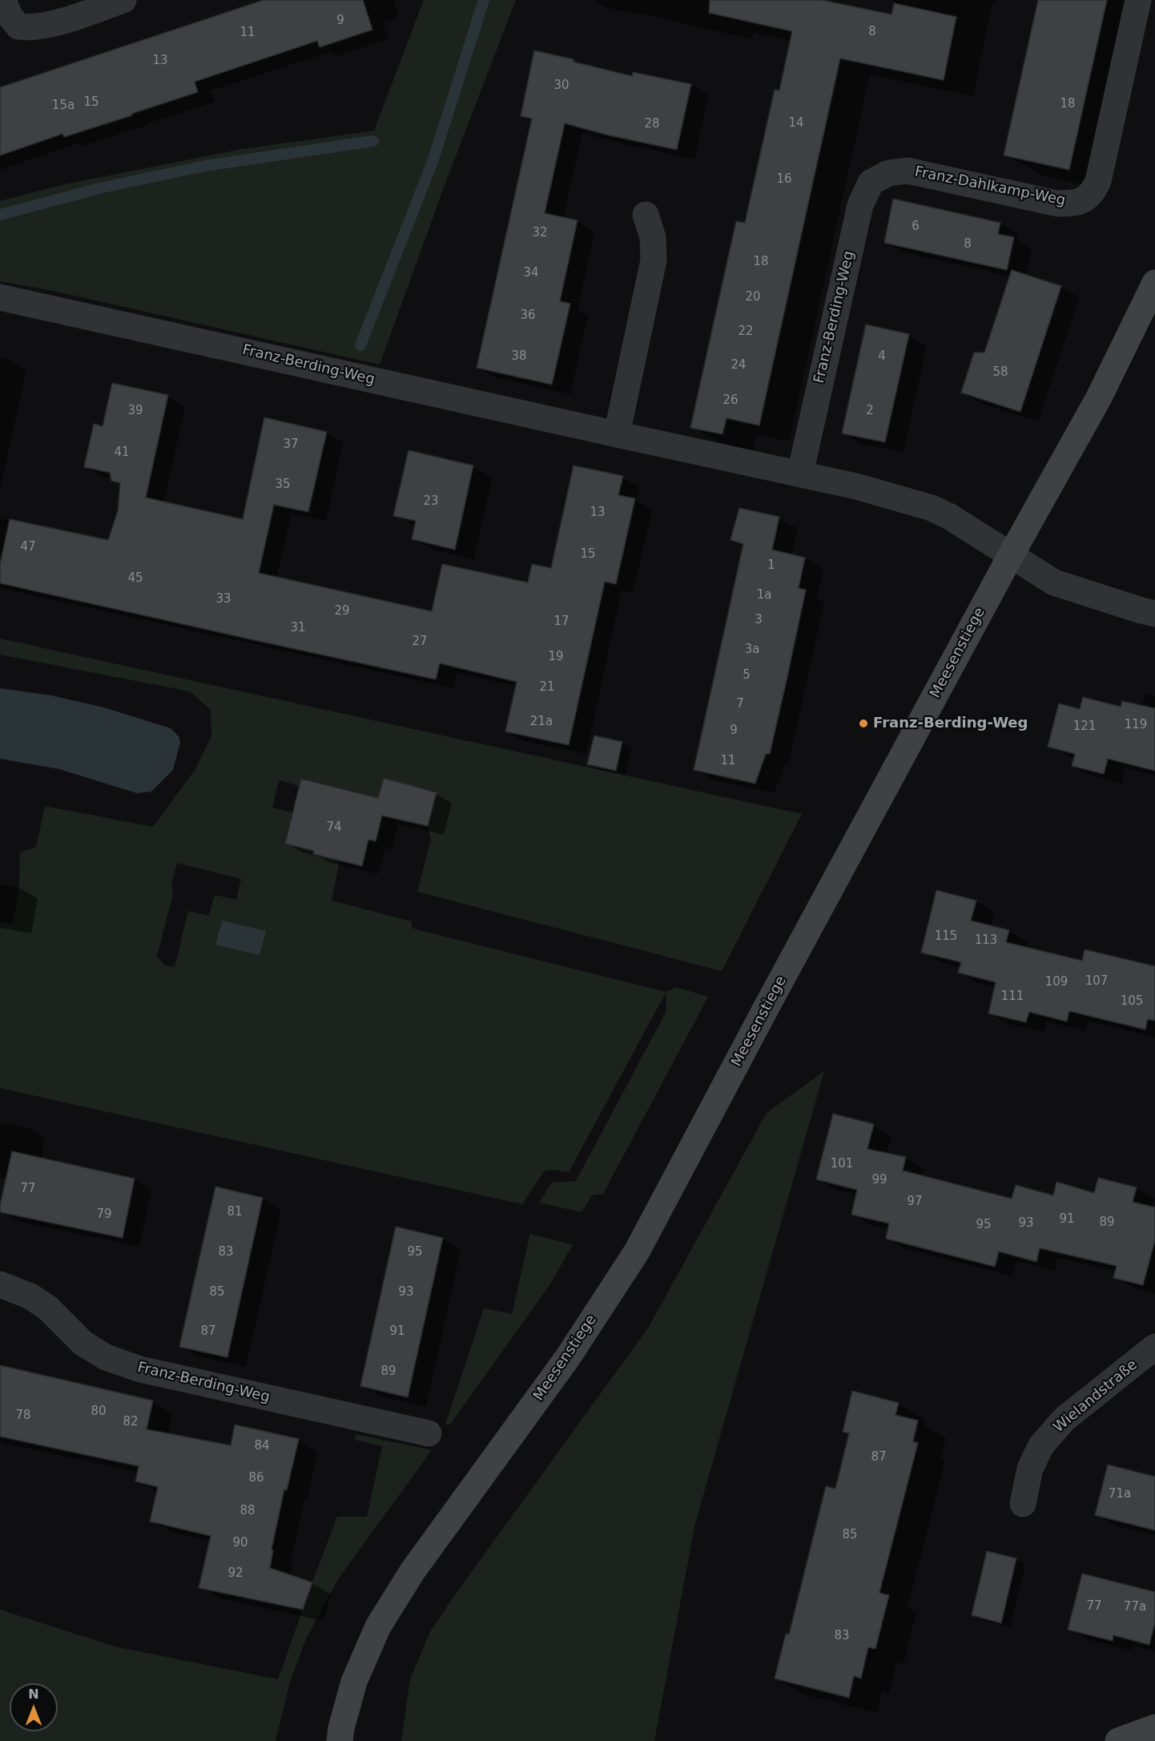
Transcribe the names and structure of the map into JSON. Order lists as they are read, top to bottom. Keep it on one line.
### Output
{"streets":{"street":["Franz-Dahlkamp-Weg","Franz-Berding-Weg","Meesenstiege","Wielandstraße"]},"crossings":[["Franz-Dahlkamp-Weg","Franz-Berding-Weg"],["Franz-Berding-Weg","Meesenstiege"]],"places":["Franz-Berding-Weg"],"house_numbers":["9","8","11","13","30","15","18","15a","14","28","16","6","32","8","18","34","20","36","22","38","4","24","58","26","39","2","37","41","35","23","13","47","15","1","45","1a","33","29","3","17","31","27","3a","19","5","21","7","21a","119","121","9","11","74","115","113","107","109","111","105","101","99","77","97","81","79","91","89","93","95","83","95","85","93","87","91","89","80","78","82","84","87","86","71a","88","85","90","92","77","77a","83"],"north":"top"}
